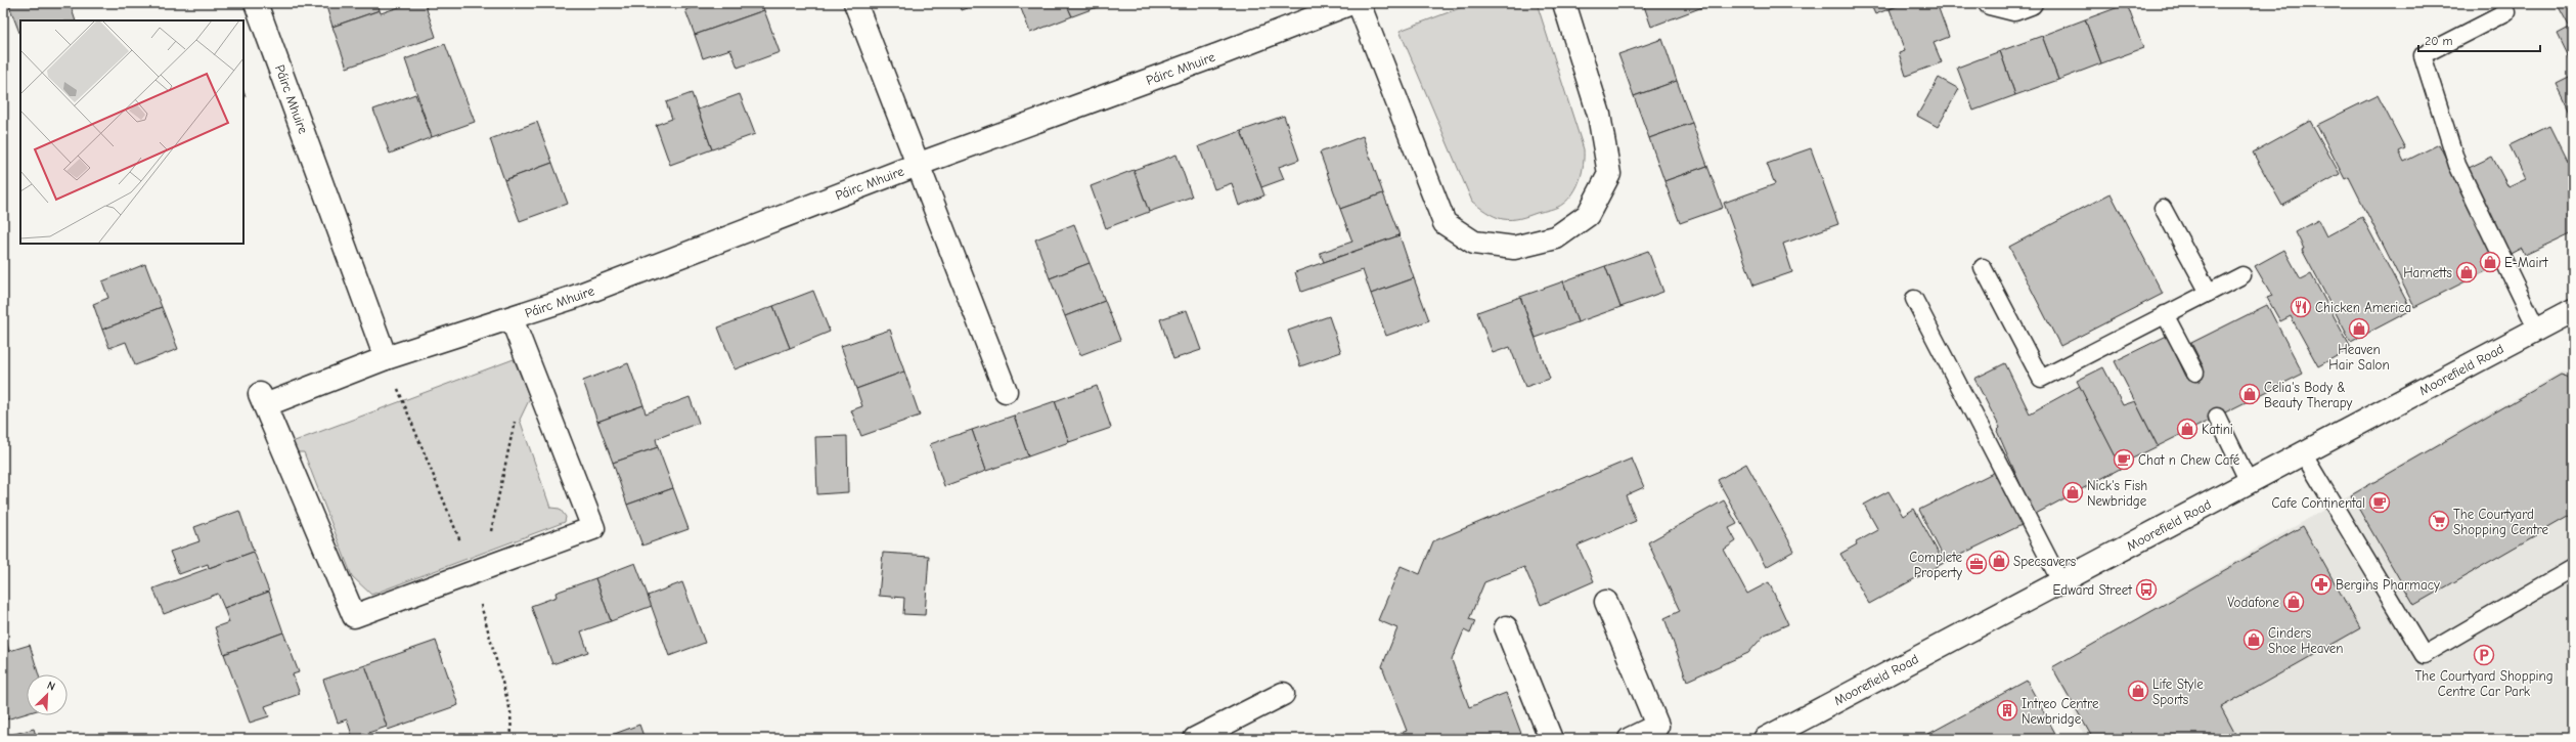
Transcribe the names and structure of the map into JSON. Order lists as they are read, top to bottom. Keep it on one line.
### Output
{"streets":{"street":["Páirc Mhuire","Moorefield Road"]},"places":{"shop":["E-Mairt","Harnetts","Heaven Hair Salon","Celia's Body & Beauty Therapy","Katini","Nick's Fish Newbridge","Specsavers","Vodafone","Cinders Shoe Heaven","Life Style Sports"],"restaurant":["Chicken America"],"cafe":["Chat n Chew Café","Cafe Continental"],"supermarket":["The Courtyard Shopping Centre"],"office":["Complete Property"],"pharmacy":["Bergins Pharmacy"],"bus stop":["Edward Street"],"parking":["The Courtyard Shopping Centre Car Park"],"building":["Intreo Centre Newbridge"]},"scale_bar":"20 m","north":"top right"}
